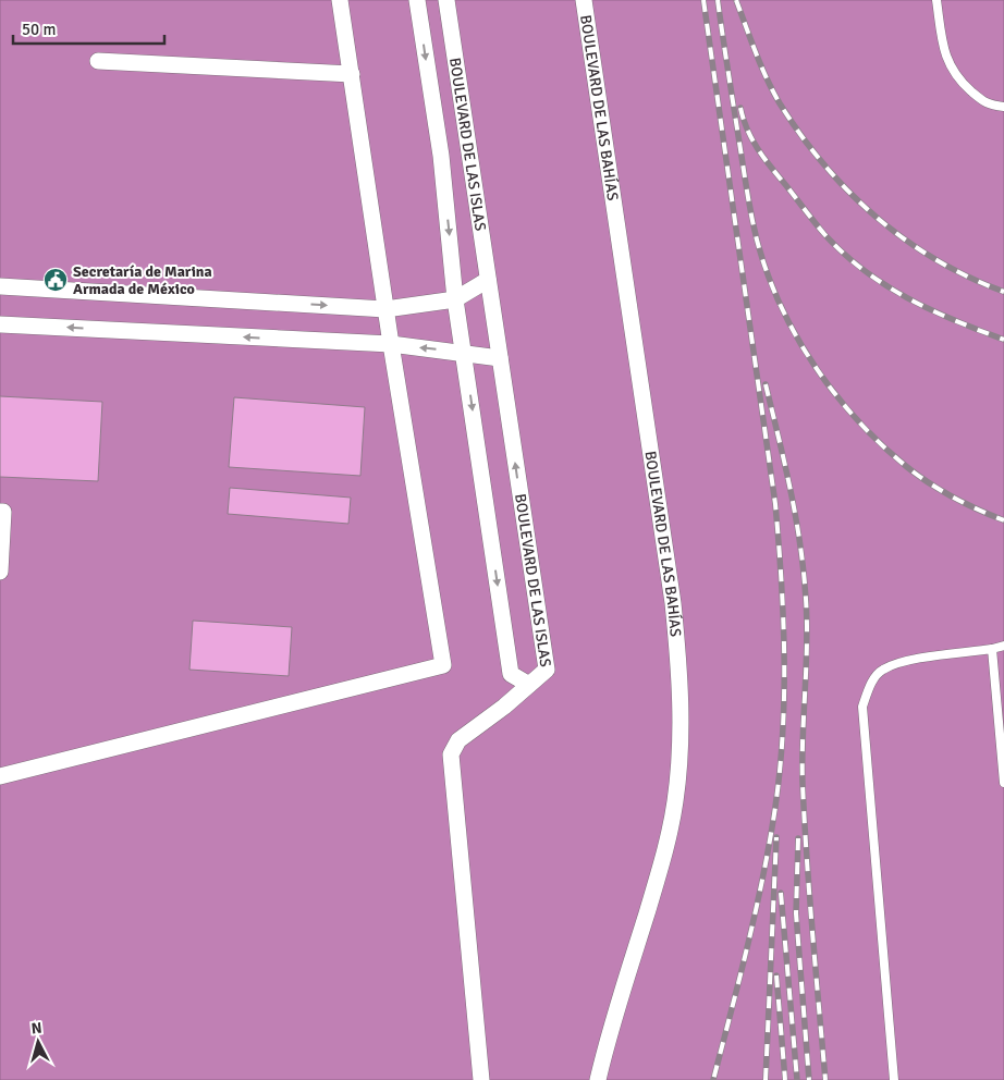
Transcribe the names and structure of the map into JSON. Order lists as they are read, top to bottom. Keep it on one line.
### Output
{"streets":{"street":["BOULEVARD DE LAS BAHÍAS","BOULEVARD DE LAS ISLAS"]},"places":{"public building":["Secretaría de Marina Armada de México"]},"scale_bar":"50 m","north":"top"}
